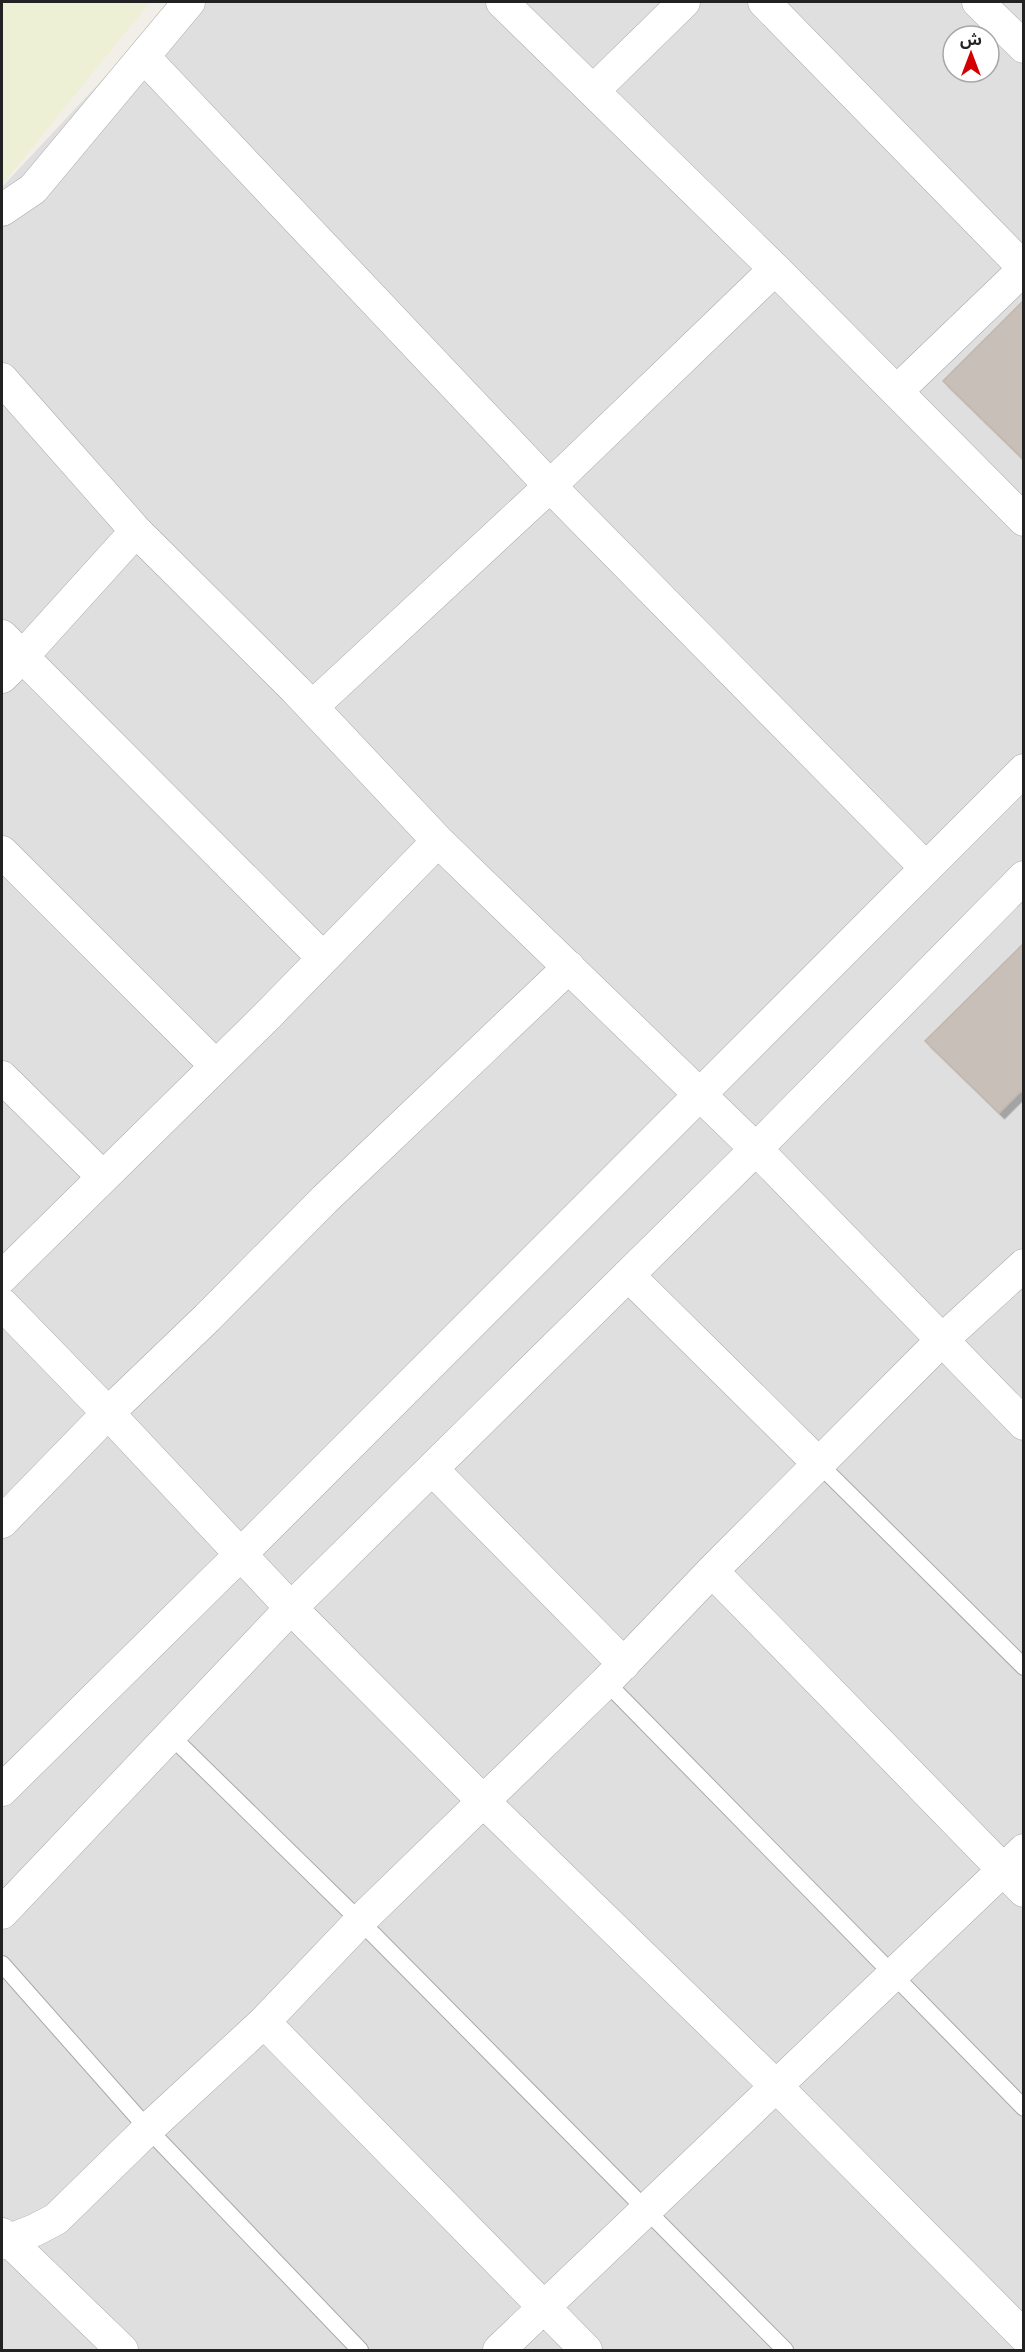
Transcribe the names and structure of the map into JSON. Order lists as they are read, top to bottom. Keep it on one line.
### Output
{"north":"top"}
